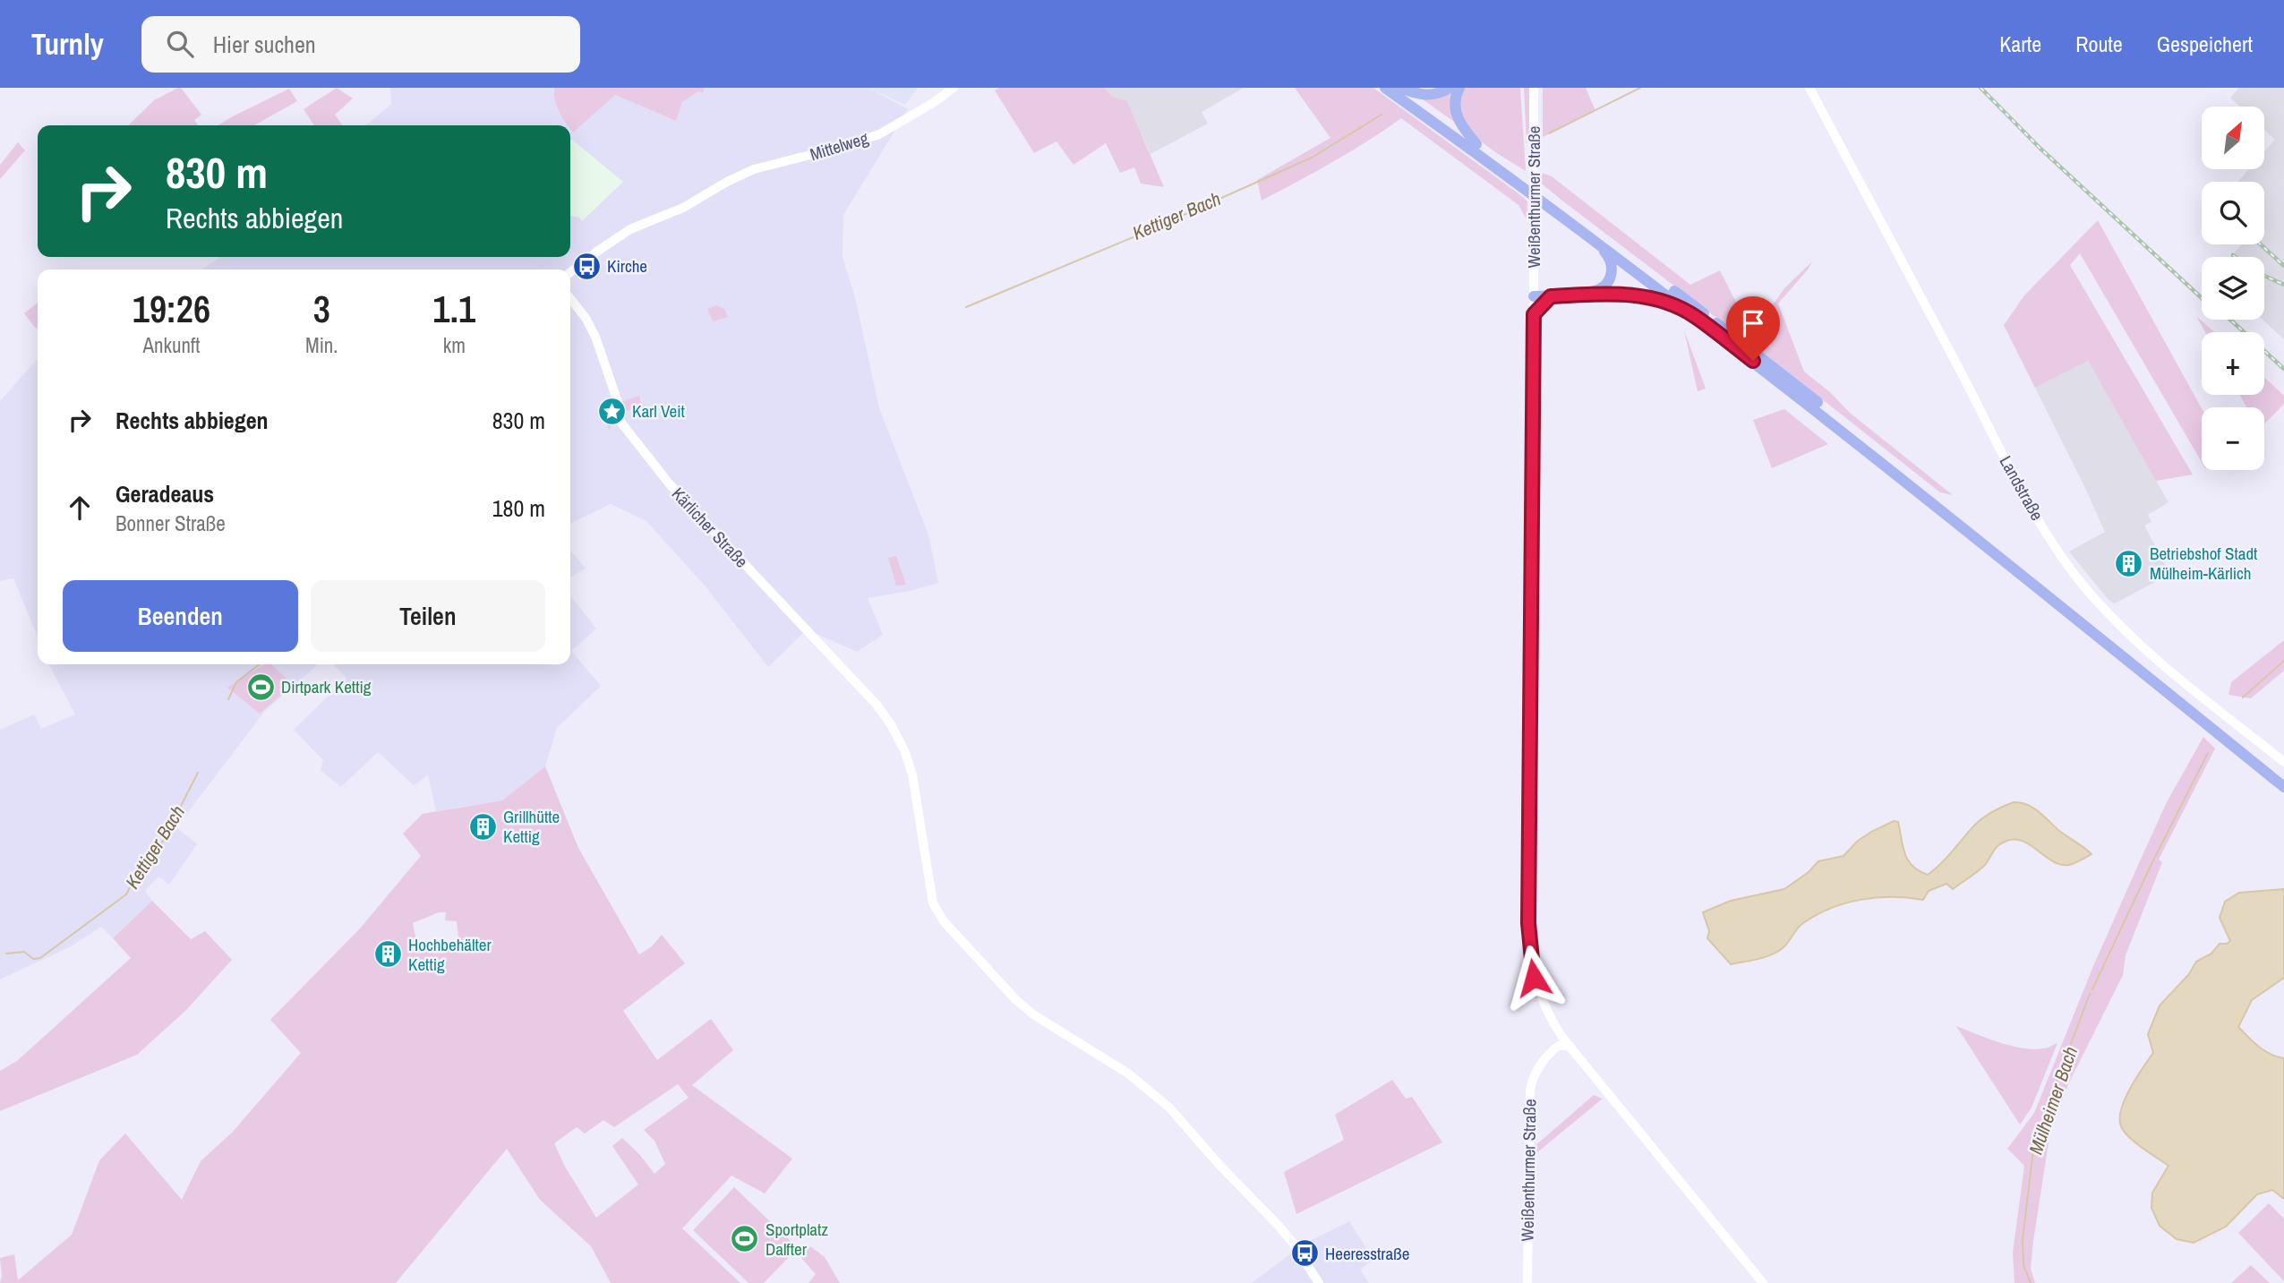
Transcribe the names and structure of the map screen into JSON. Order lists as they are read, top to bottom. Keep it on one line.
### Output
{"streets":{"street":["Mittelweg","Weißenthurmer Straße","Landstraße","Kärlicher Straße"]},"water":["Kettiger Bach","Mülheimer Bach"],"places":{"bus stop":["Kirche","Heeresstraße"],"place":["Karl Veit"],"building":["Betriebshof Stadt Mülheim-Kärlich","Grillhütte Kettig","Hochbehälter Kettig"],"sports":["Dirtpark Kettig","Sportplatz Dalfter"]},"north":"top right","page":{"header":"Turnly","search":"Hier suchen","nav":["Karte","Route","Gespeichert"],"map_buttons":["+","−"],"turn":["830 m","Rechts abbiegen"],"eta":["19:26","Ankunft","3","Min.","1.1","km"],"list":[{"name":"Rechts abbiegen","value":"830 m"},{"name":"Geradeaus","note":"Bonner Straße","value":"180 m"}],"buttons":["Beenden","Teilen"]}}
